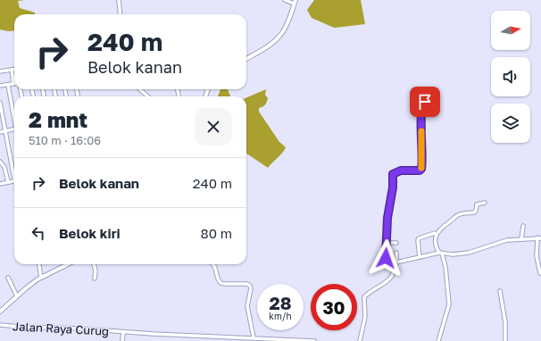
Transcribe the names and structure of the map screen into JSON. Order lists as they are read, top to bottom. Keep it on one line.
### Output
{"streets":{"street":["Jalan Raya Curug"]},"north":"right","page":{"turn":["240 m","Belok kanan"],"heading":["2 mnt","510 m · 16:06"],"list":[{"name":"Belok kanan","value":"240 m"},{"name":"Belok kiri","value":"80 m"}],"speed":"28 km/h","limit":"30"}}
